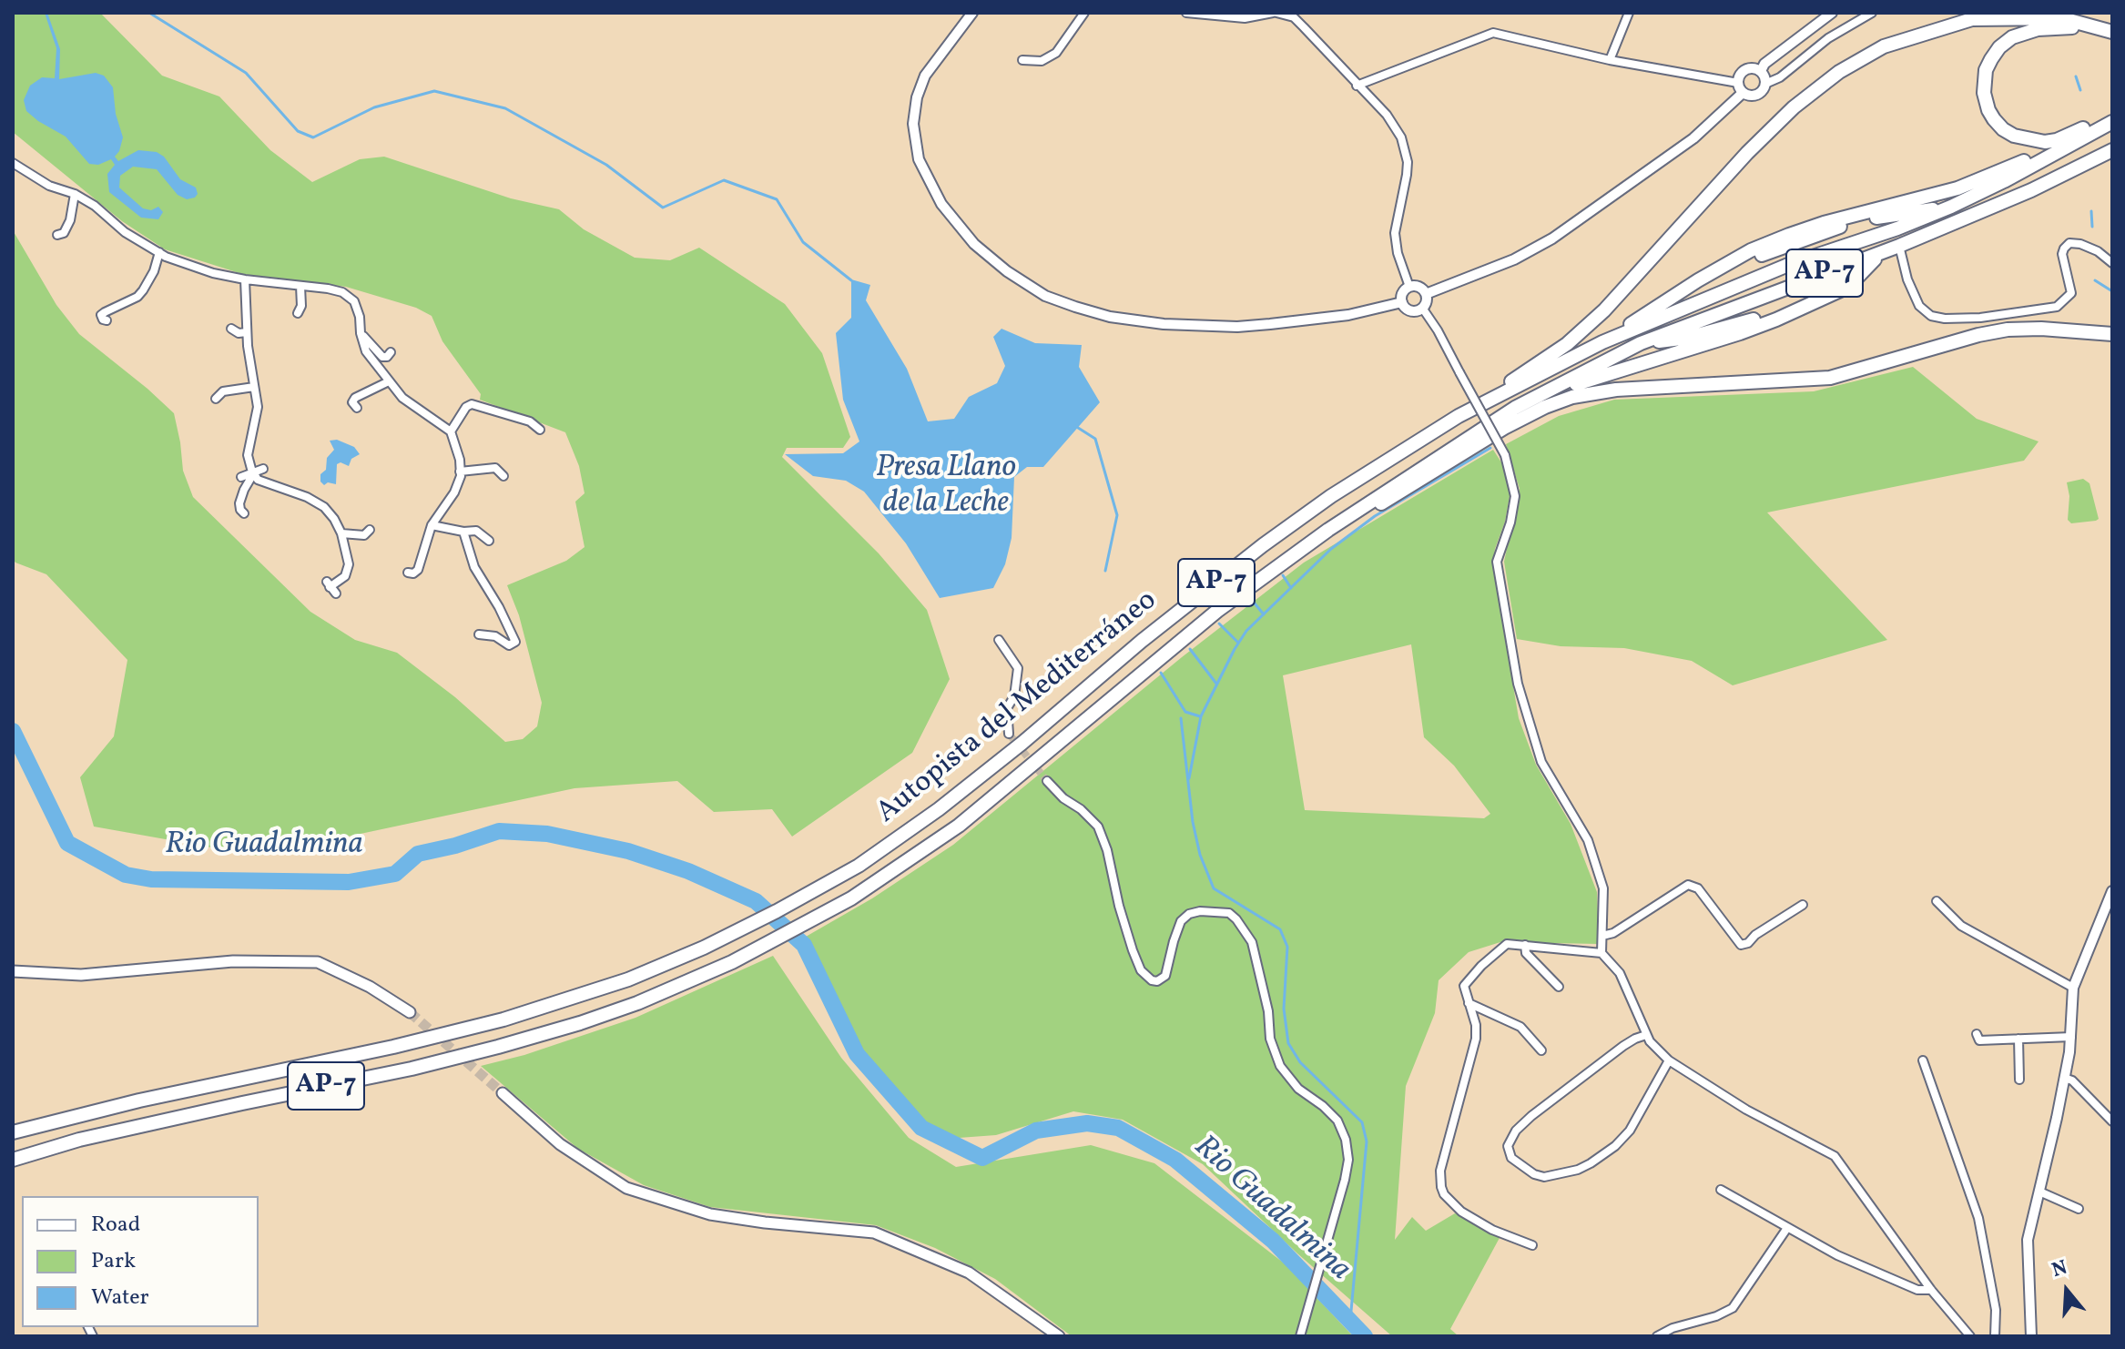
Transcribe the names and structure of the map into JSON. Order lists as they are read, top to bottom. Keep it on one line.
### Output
{"streets":{"highway":["AP-7","Autopista del Mediterráneo"]},"water":["Presa Llano de la Leche","Rio Guadalmina"],"legend":["Road","Park","Water"],"north":"top"}
